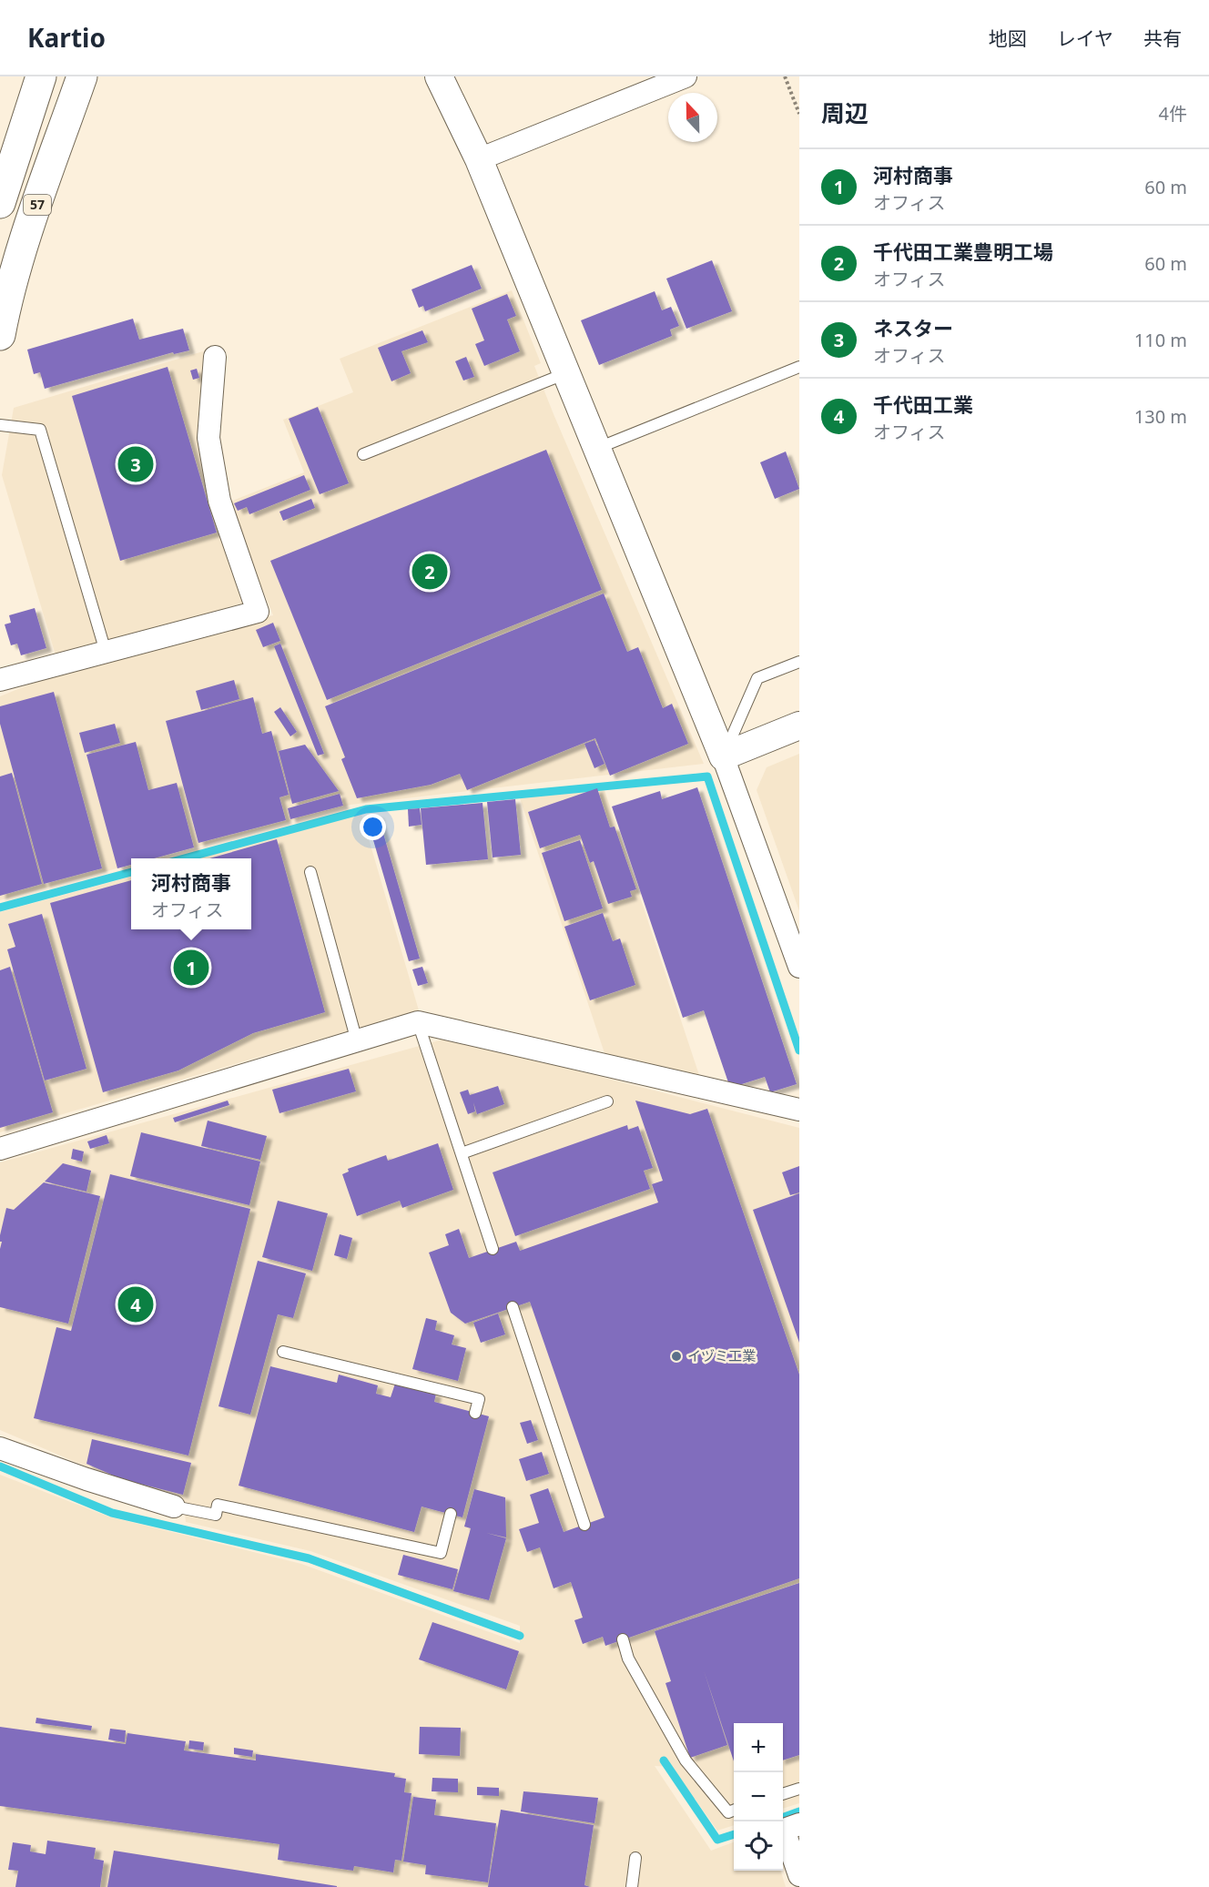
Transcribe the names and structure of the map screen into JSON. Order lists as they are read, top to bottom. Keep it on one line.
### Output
{"streets":{"main road":["57"]},"places":["イヅミ工業"],"north":"top","page":{"header":"Kartio","nav":["地図","レイヤ","共有"],"heading":["周辺","4件"],"list":[{"mark":"1","name":"河村商事","note":"オフィス","value":"60 m"},{"mark":"2","name":"千代田工業豊明工場","note":"オフィス","value":"60 m"},{"mark":"3","name":"ネスター","note":"オフィス","value":"110 m"},{"mark":"4","name":"千代田工業","note":"オフィス","value":"130 m"}],"pins":["3","2","1","4"],"popup":["河村商事","オフィス"],"map_buttons":["+","−"]}}
